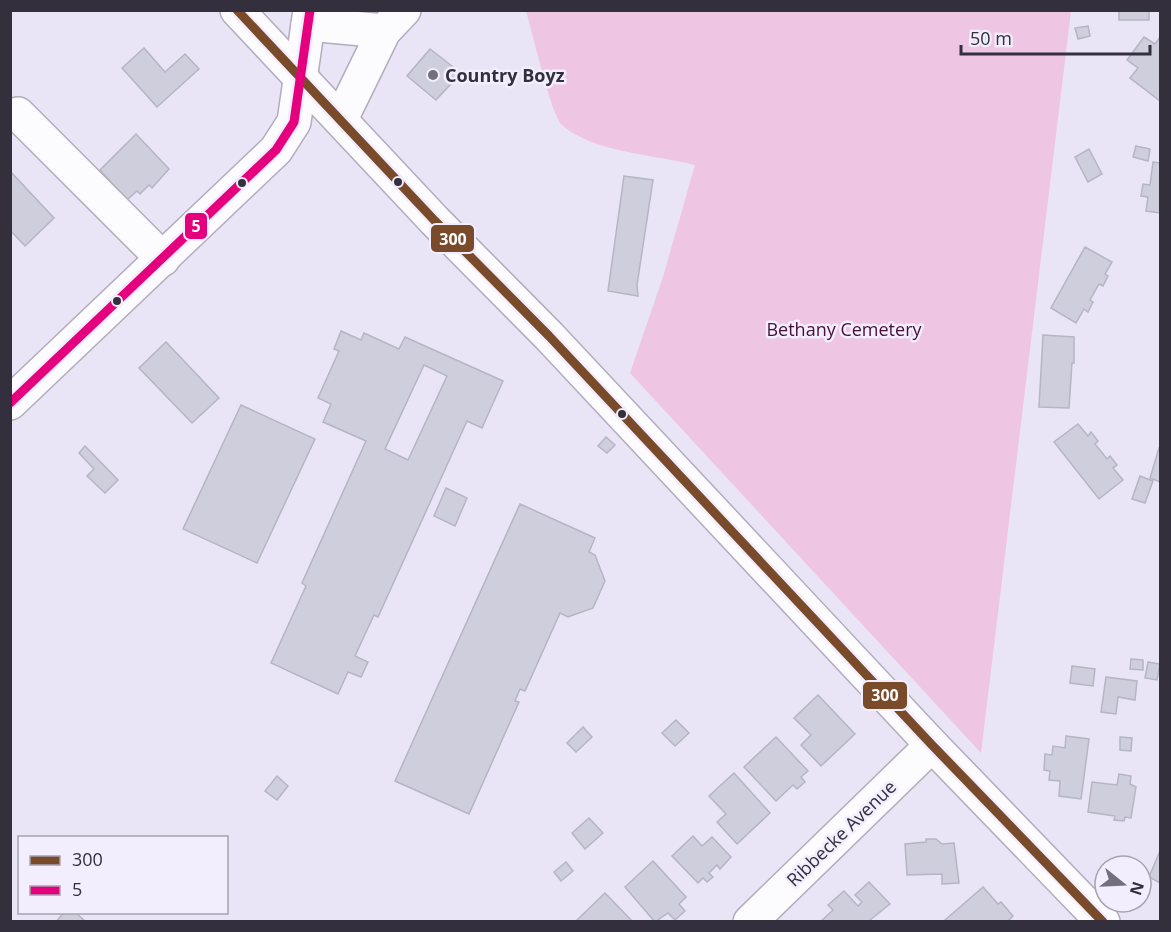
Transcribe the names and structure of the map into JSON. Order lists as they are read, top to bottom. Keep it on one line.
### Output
{"streets":{"main road":["Ribbecke Avenue"]},"parks":["Bethany Cemetery"],"places":["Country Boyz"],"lines":["transit line 300","transit line 5"],"legend":["300","5"],"scale_bar":"50 m","north":"right"}
